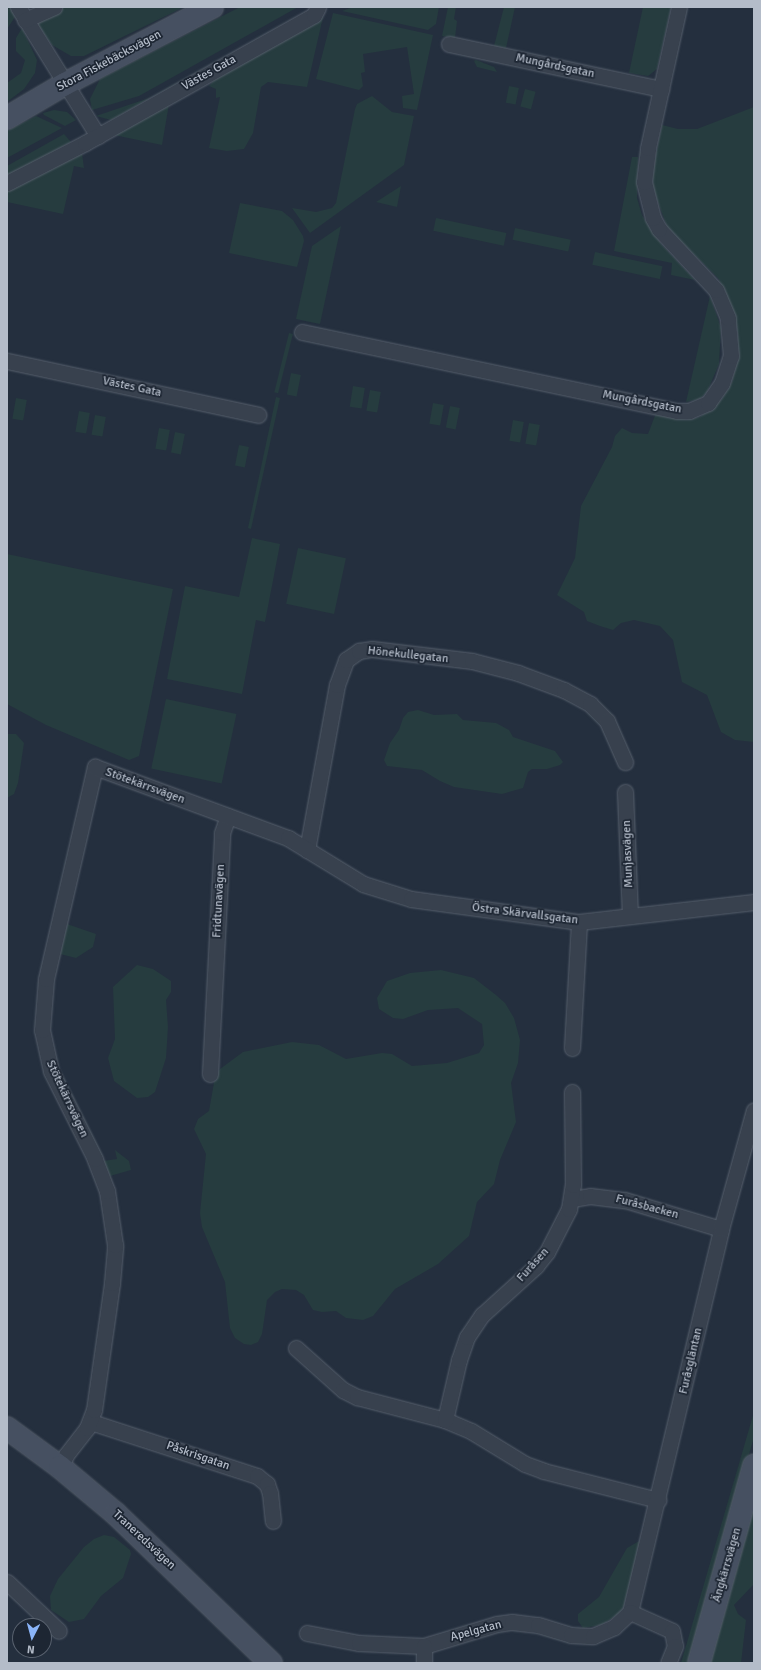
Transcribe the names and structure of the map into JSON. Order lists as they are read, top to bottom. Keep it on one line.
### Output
{"streets":{"street":["Stora Fiskebäcksvägen","Mungårdsgatan","Västes Gata","Hönekullegatan","Stötekärrsvägen","Munjasvägen","Fridtunavägen","Östra Skärvallsgatan","Furåsbacken","Furåsen","Furåsgläntan","Påskrisgatan","Traneredsvägen","Ängkärrsvägen","Apelgatan"]},"crossings":[["Hönekullegatan","Östra Skärvallsgatan"],["Stötekärrsvägen","Fridtunavägen"],["Stötekärrsvägen","Påskrisgatan"],["Stötekärrsvägen","Traneredsvägen"],["Munjasvägen","Östra Skärvallsgatan"],["Furåsbacken","Furåsen"],["Furåsbacken","Furåsgläntan"],["Furåsgläntan","Apelgatan"]],"north":"bottom"}
